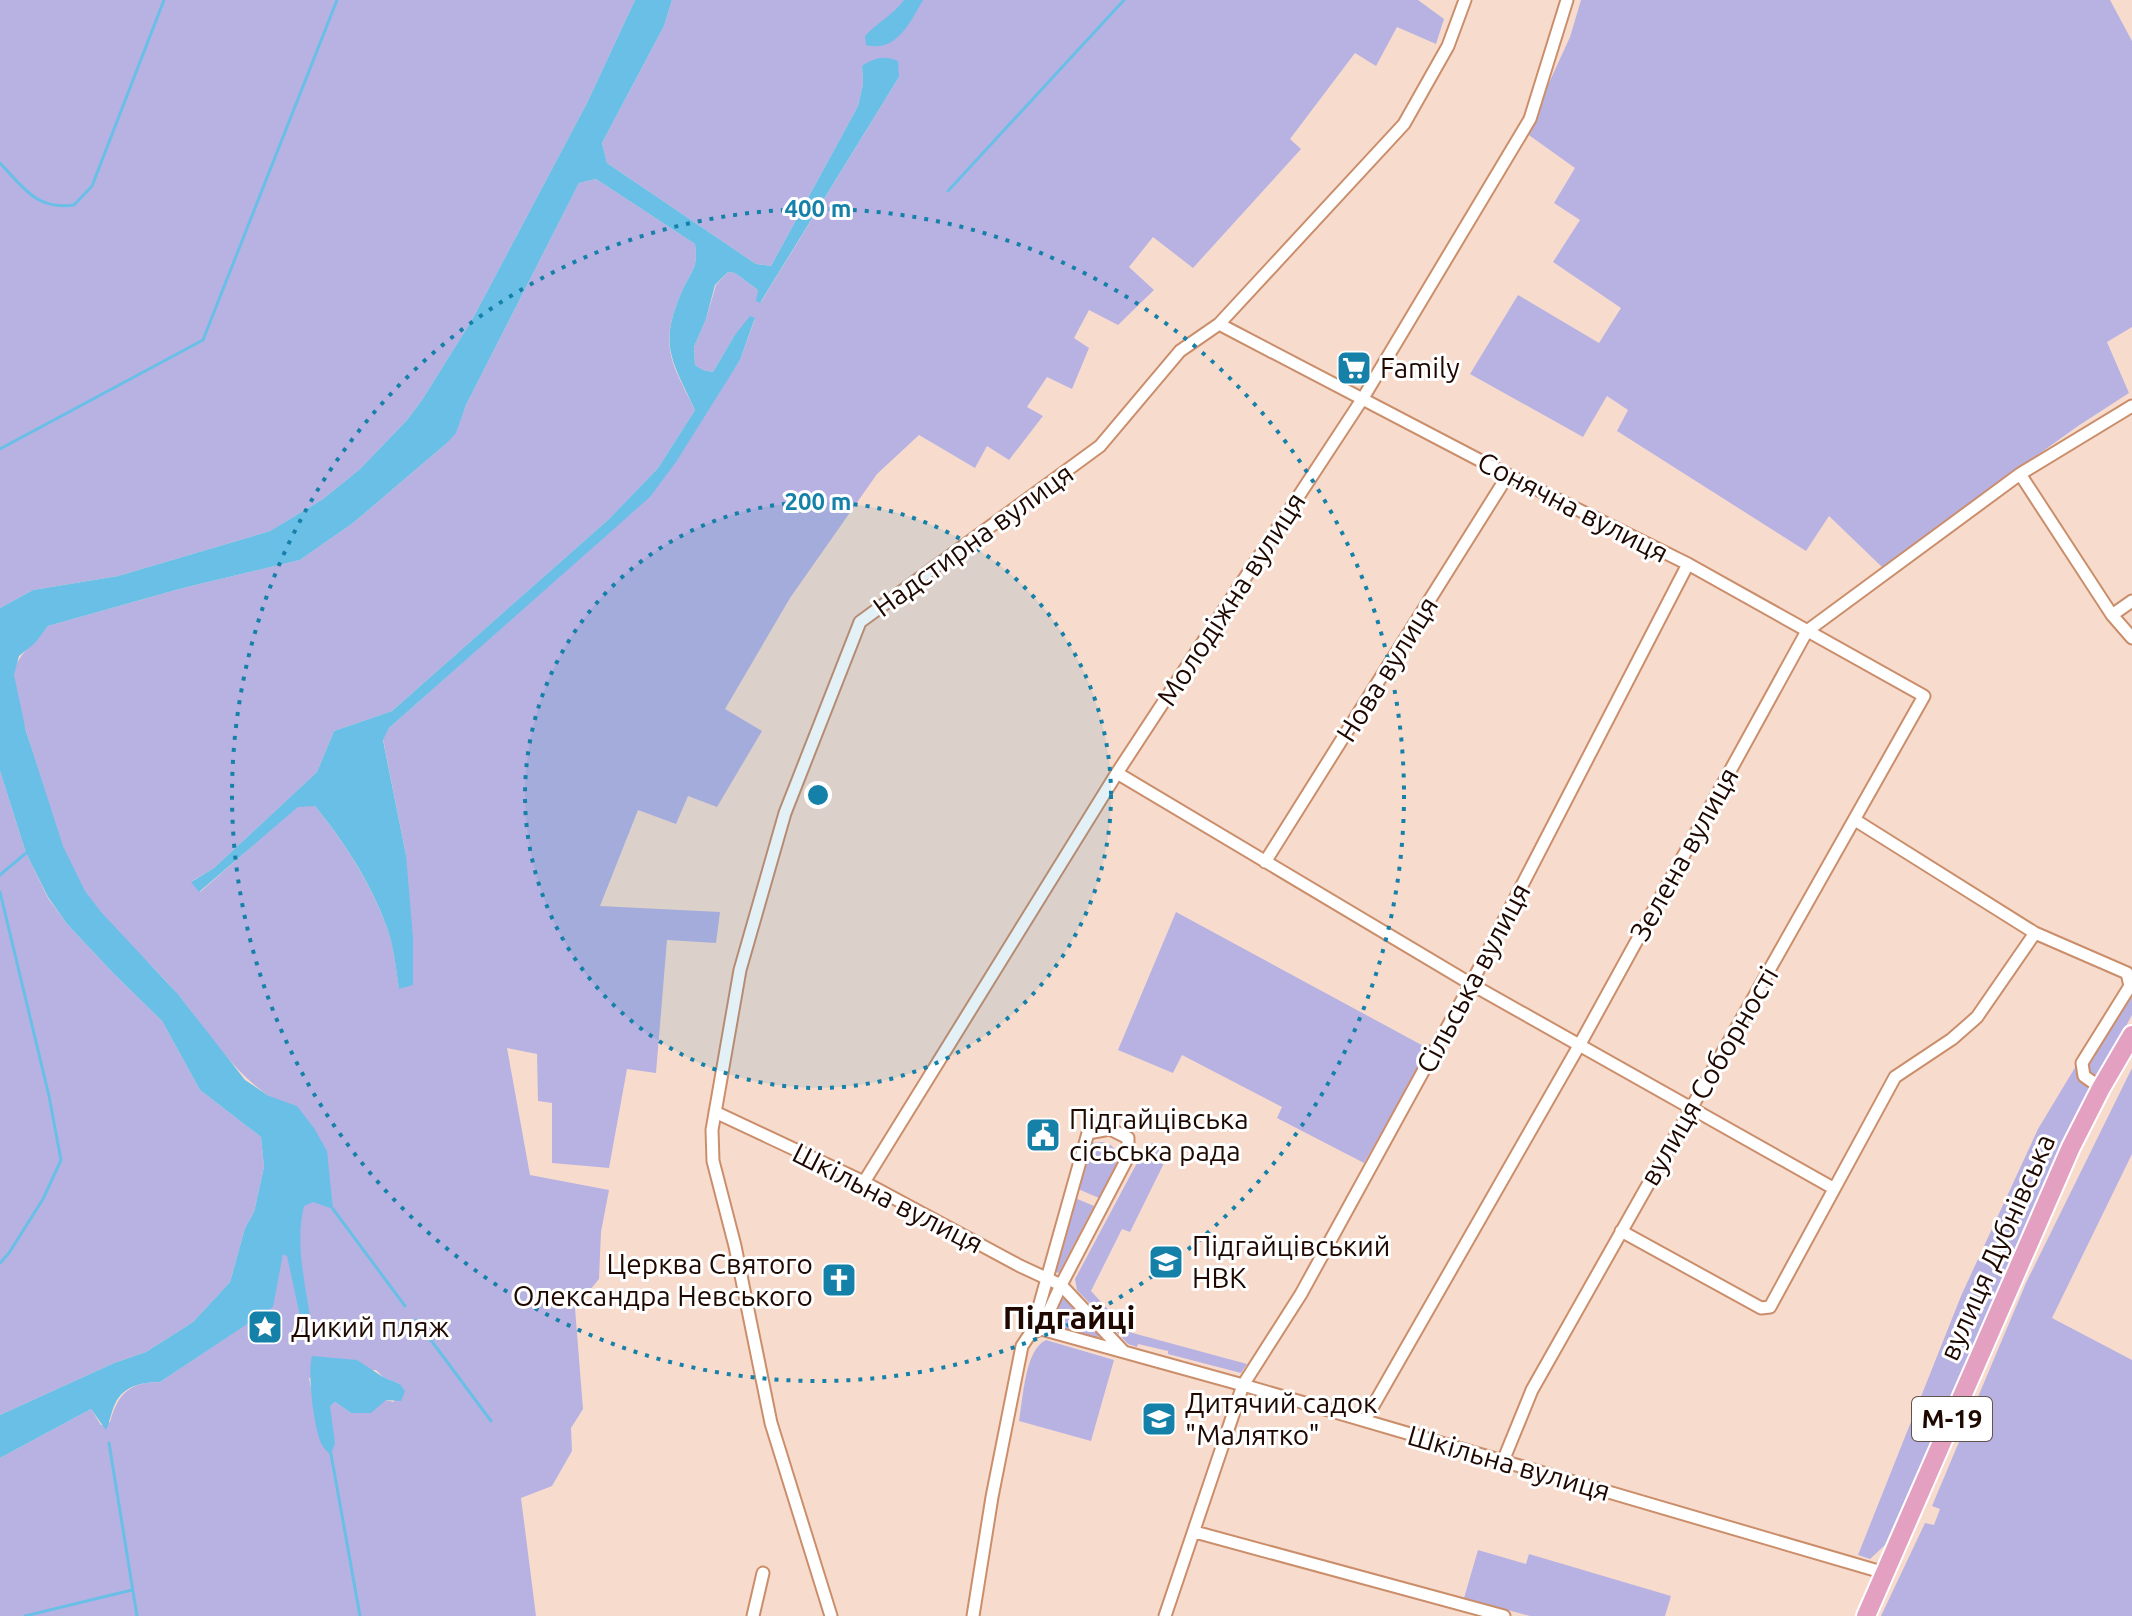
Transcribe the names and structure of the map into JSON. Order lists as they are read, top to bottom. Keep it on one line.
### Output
{"streets":{"highway":["вулиця Дубнівська","М-19"],"street":["Сонячна вулиця","Надстирна вулиця","Молодіжна вулиця","Нова вулиця","Зелена вулиця","Сільська вулиця","вулиця Соборності","Шкільна вулиця"]},"crossings":[["Сонячна вулиця","Надстирна вулиця"],["Сонячна вулиця","Молодіжна вулиця"],["Сонячна вулиця","Нова вулиця"],["Сонячна вулиця","Зелена вулиця"],["Сонячна вулиця","Сільська вулиця"],["Сонячна вулиця","вулиця Соборності"],["Надстирна вулиця","Шкільна вулиця"],["Молодіжна вулиця","Шкільна вулиця"],["Зелена вулиця","Шкільна вулиця"],["Сільська вулиця","Шкільна вулиця"],["вулиця Соборності","Шкільна вулиця"],["Шкільна вулиця","вулиця Дубнівська"],["Шкільна вулиця","М-19"],["вулиця Дубнівська","М-19"]],"districts":["Підгайці"],"places":{"supermarket":["Family"],"public building":["Підгайцівська сісьська рада"],"school or university":["Підгайцівський НВК","Дитячий садок \"Малятко\""],"church":["Церква Святого Олександра Невського"],"place":["Дикий пляж"]},"rings":["400 m","200 m"]}
